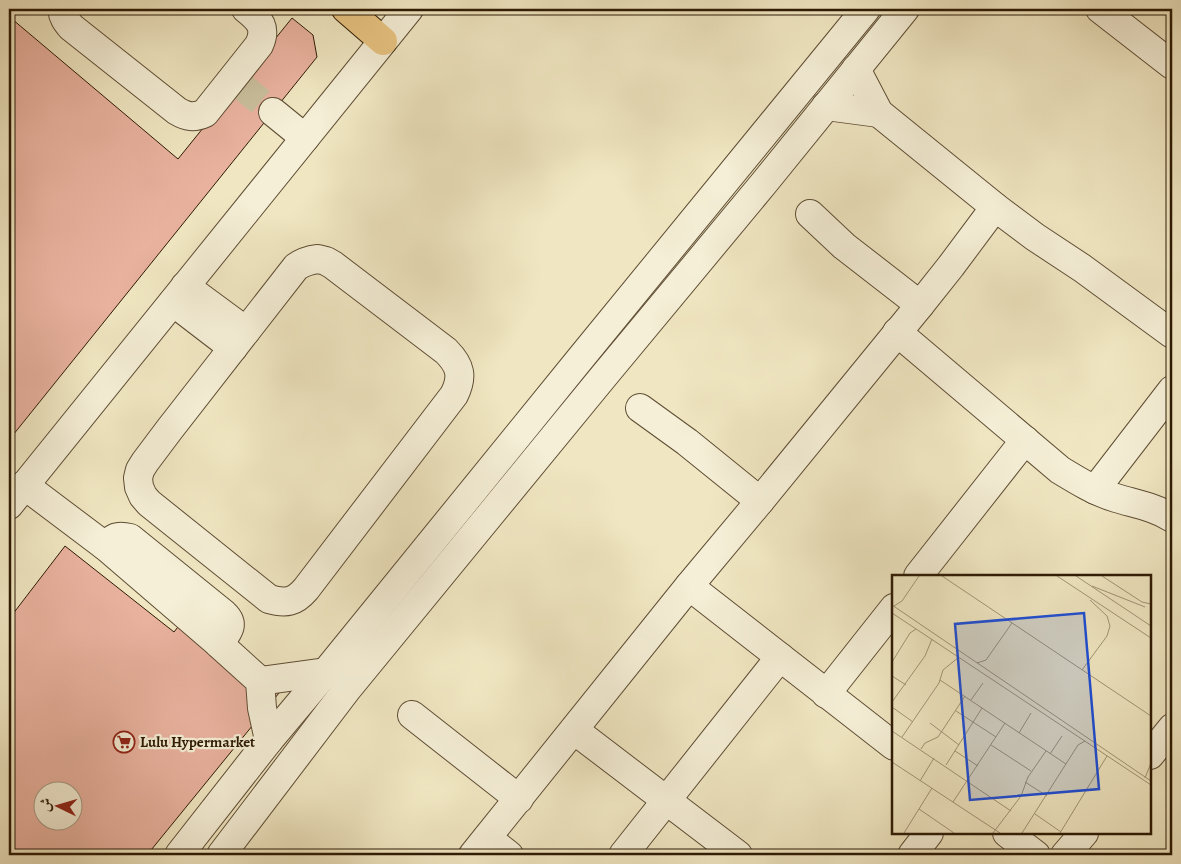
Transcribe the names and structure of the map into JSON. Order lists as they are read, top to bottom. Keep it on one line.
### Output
{"places":{"supermarket":["Lulu Hypermarket"]},"north":"left"}
